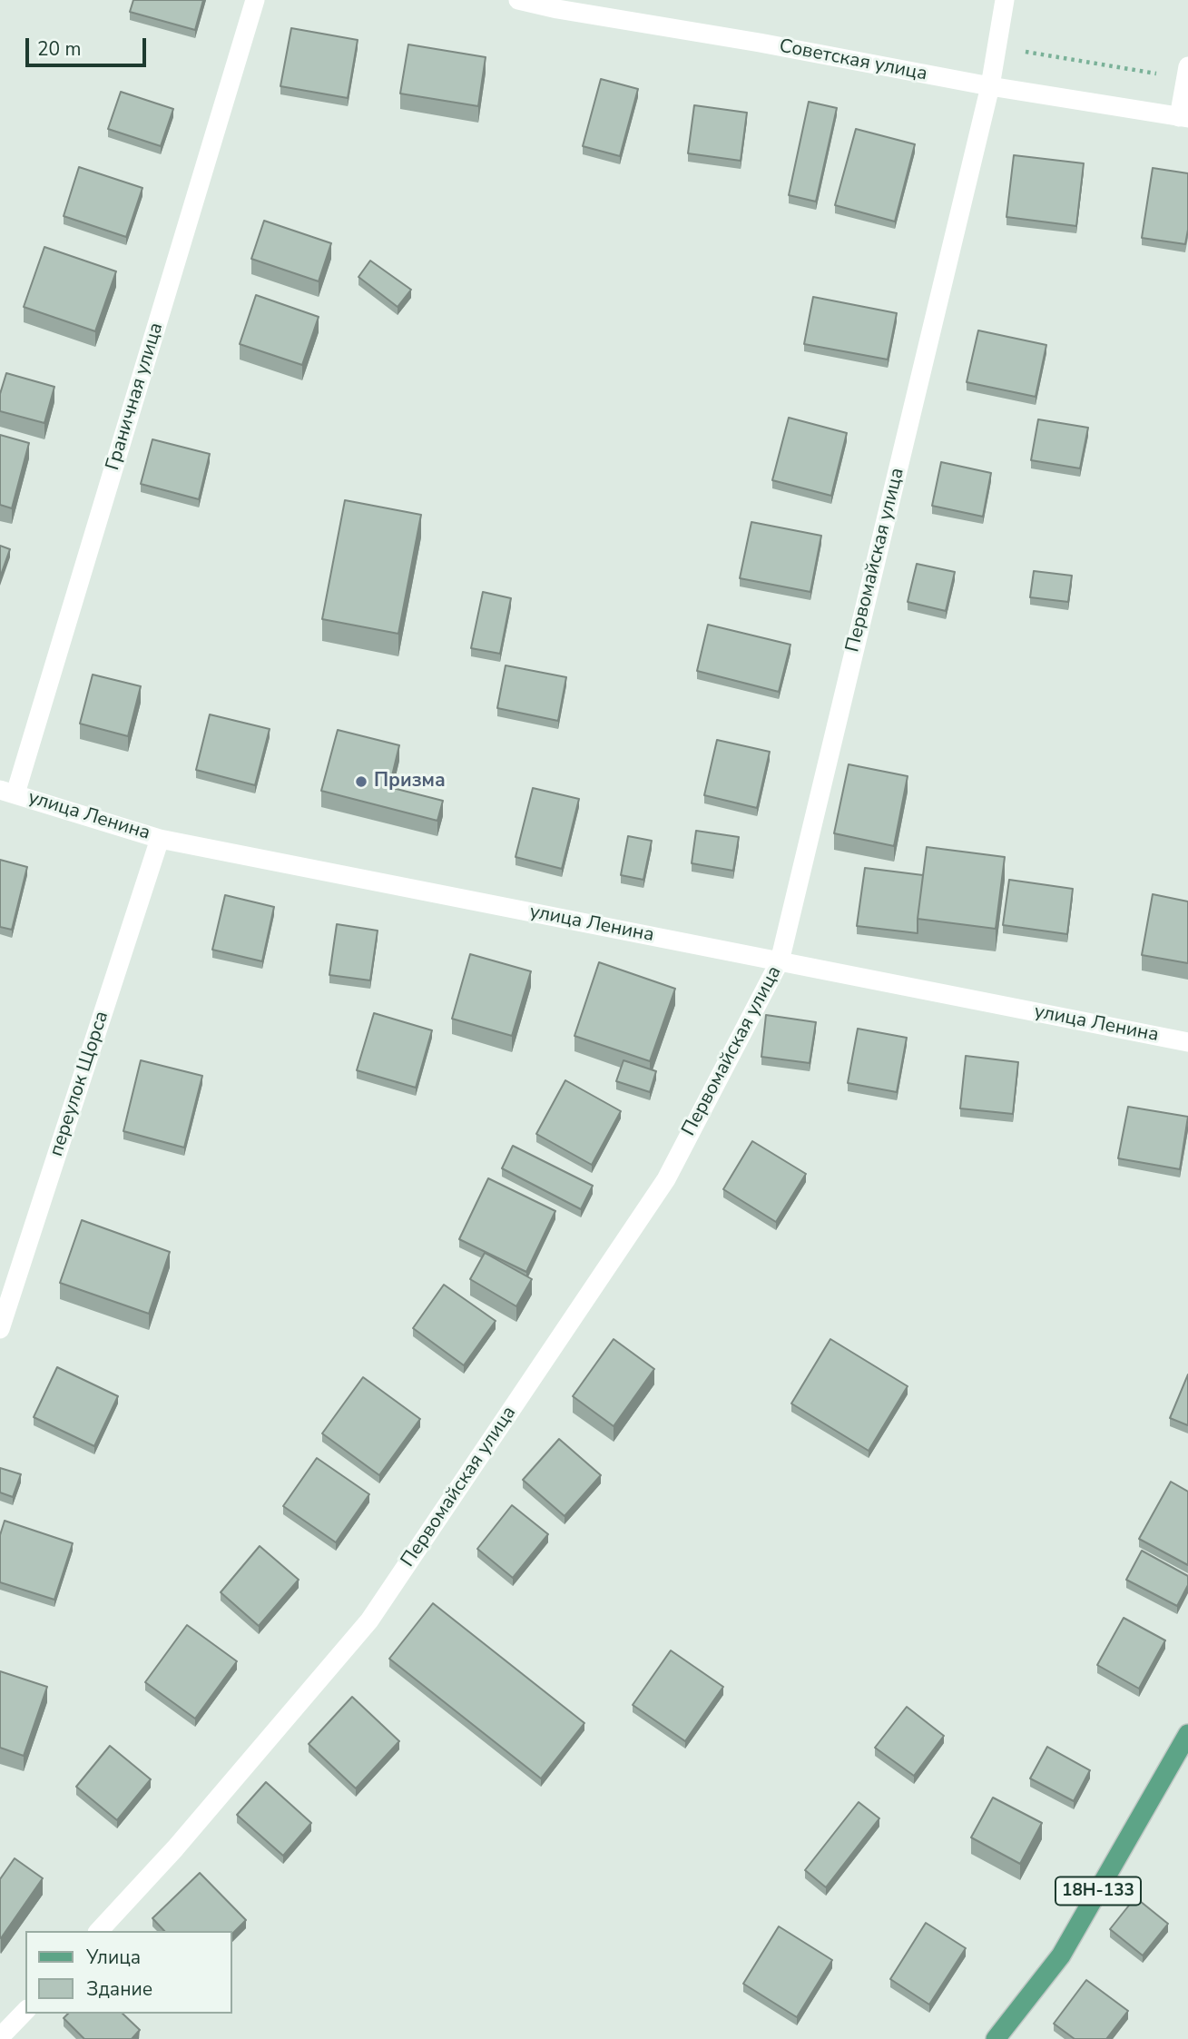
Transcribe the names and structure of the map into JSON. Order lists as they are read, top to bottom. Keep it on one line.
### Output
{"streets":{"main road":["18Н-133"],"street":["Советская улица","Граничная улица","Первомайская улица","улица Ленина","переулок Щорса"]},"crossings":[["Советская улица","Первомайская улица"],["Граничная улица","улица Ленина"],["Первомайская улица","улица Ленина"],["улица Ленина","переулок Щорса"]],"places":["Призма"],"legend":["Улица","Здание"],"scale_bar":"20 m"}
